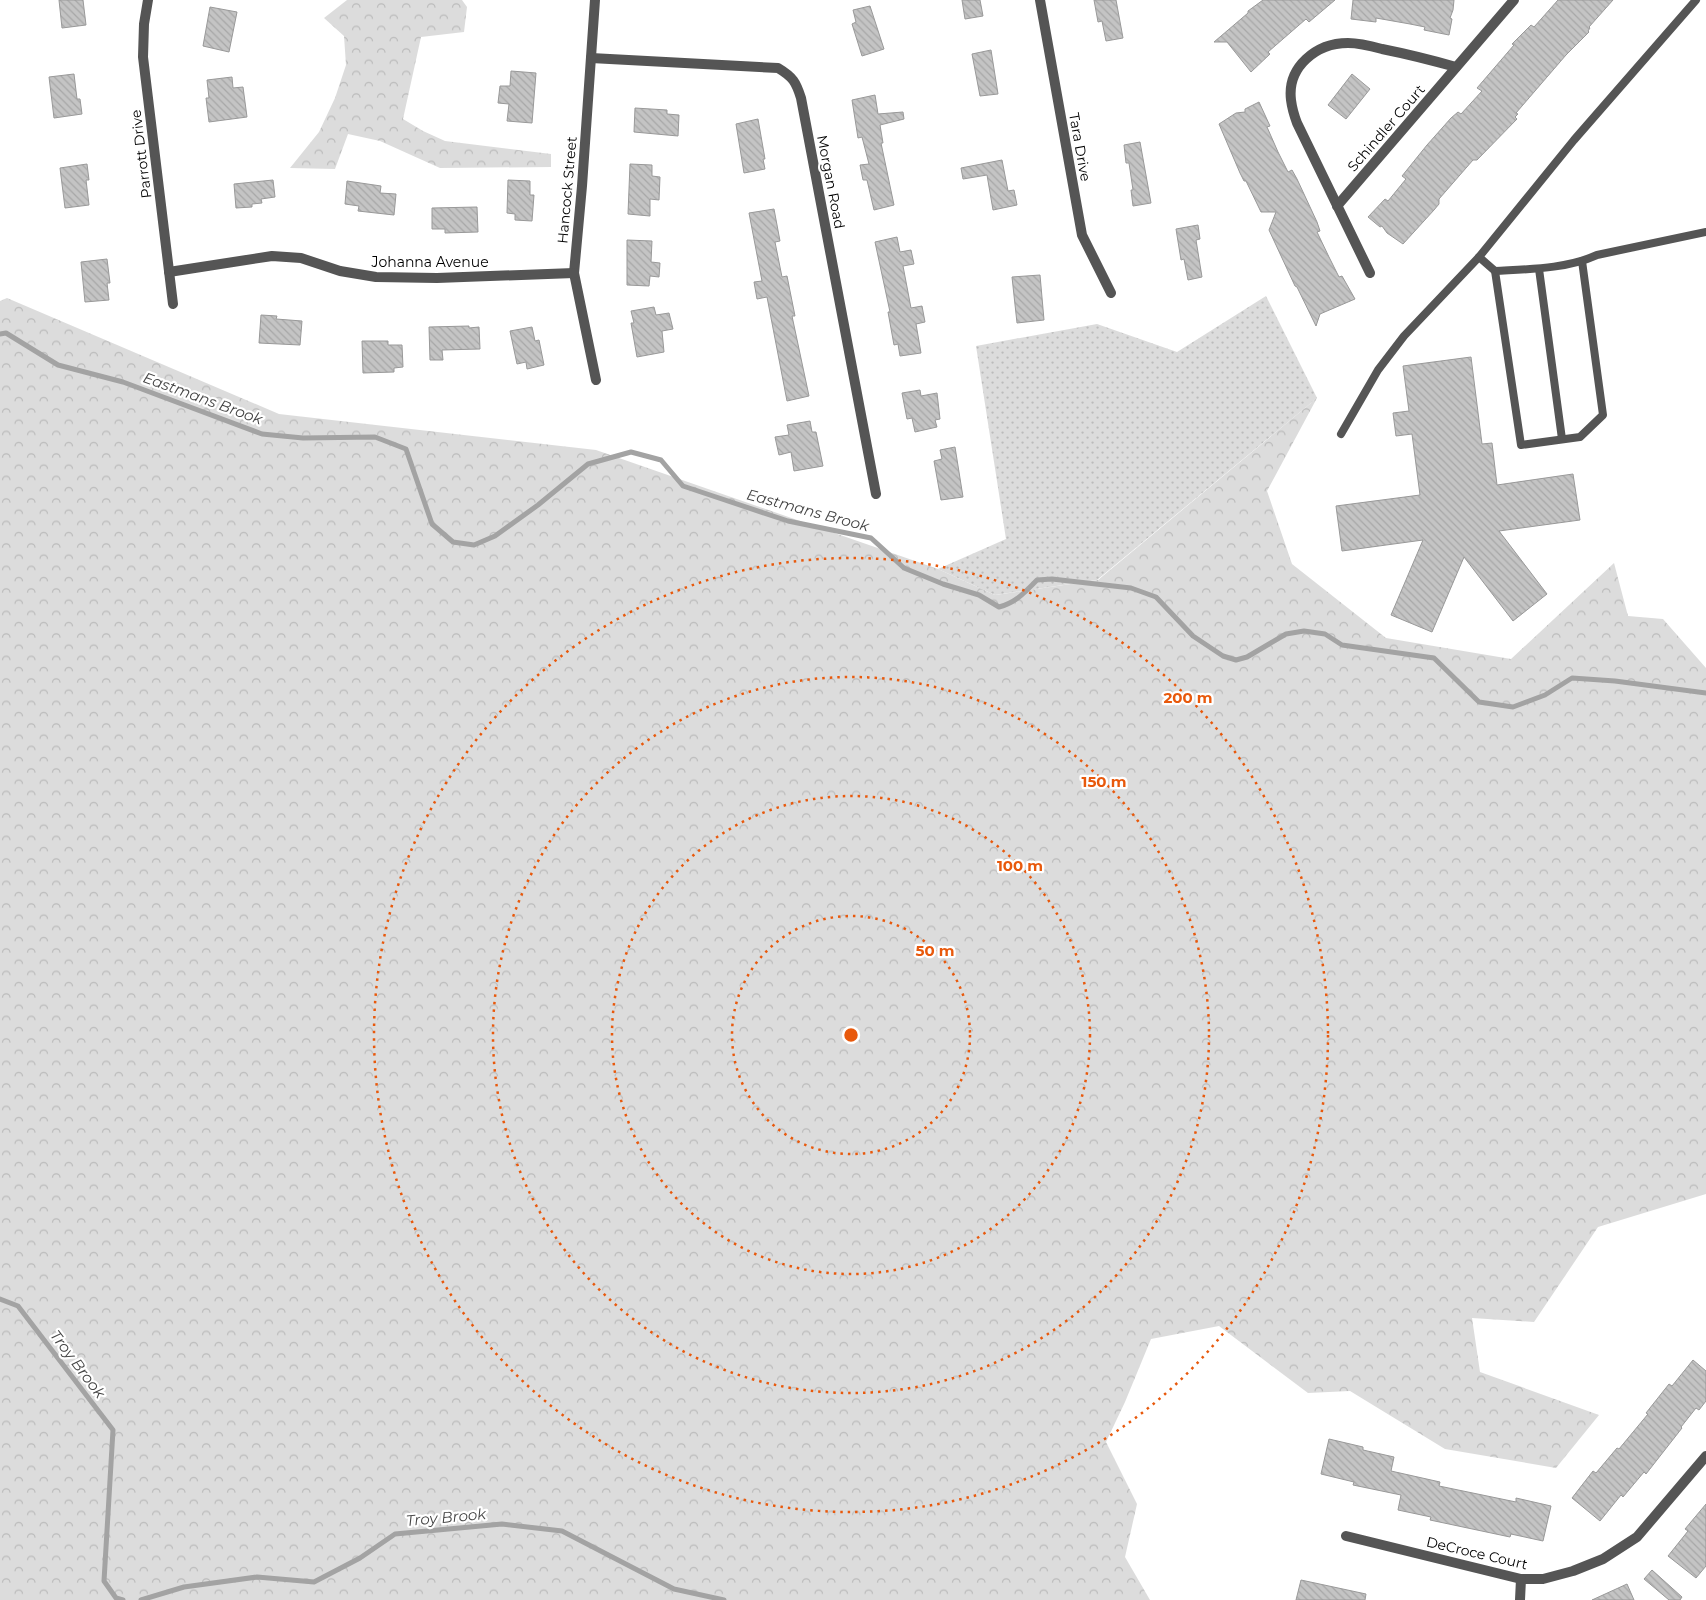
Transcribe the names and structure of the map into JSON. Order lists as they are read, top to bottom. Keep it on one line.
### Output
{"streets":{"street":["Schindler Court","Tara Drive","Parrott Drive","Morgan Road","Hancock Street","Johanna Avenue","DeCroce Court"]},"crossings":[["Parrott Drive","Johanna Avenue"],["Morgan Road","Hancock Street"],["Hancock Street","Johanna Avenue"]],"water":["Eastmans Brook","Troy Brook"],"rings":["200 m","150 m","100 m","50 m"]}
